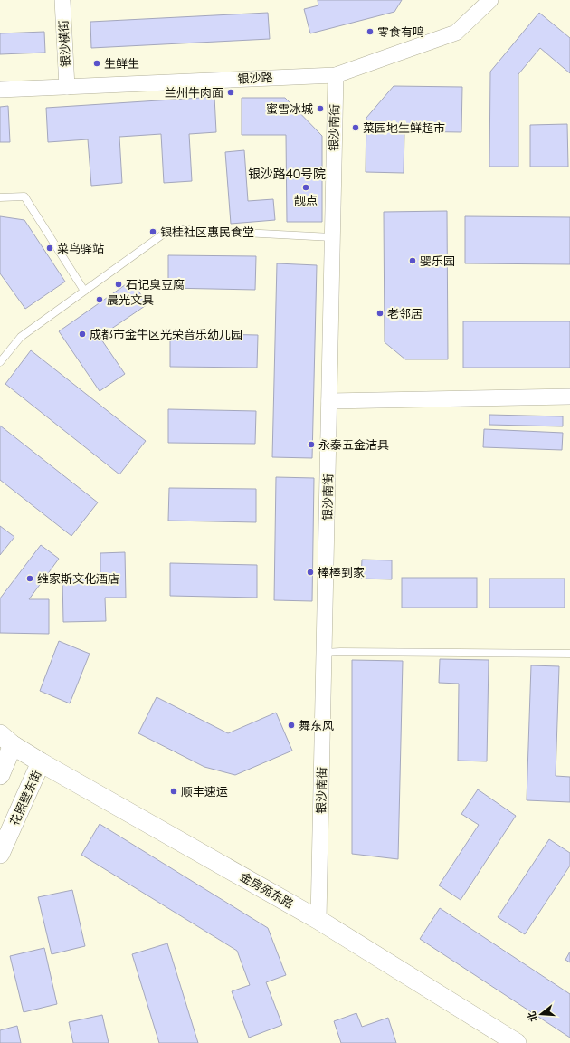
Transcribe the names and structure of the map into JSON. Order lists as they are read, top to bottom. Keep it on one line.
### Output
{"streets":{"street":["银沙横街","银沙路","银沙南街","花照壁东街","金房苑东路"]},"crossings":[["银沙横街","银沙路"],["银沙路","银沙南街"],["银沙南街","金房苑东路"],["花照壁东街","金房苑东路"]],"districts":["银沙路40号院"],"places":["零食有鸣","生鲜生","兰州牛肉面","蜜雪冰城","菜园地生鲜超市","靓点","银桂社区惠民食堂","菜鸟驿站","婴乐园","石记臭豆腐","晨光文具","老邻居","成都市金牛区光荣音乐幼儿园","永泰五金洁具","棒棒到家","维家斯文化酒店","舞东风","顺丰速运"],"north":"left"}
